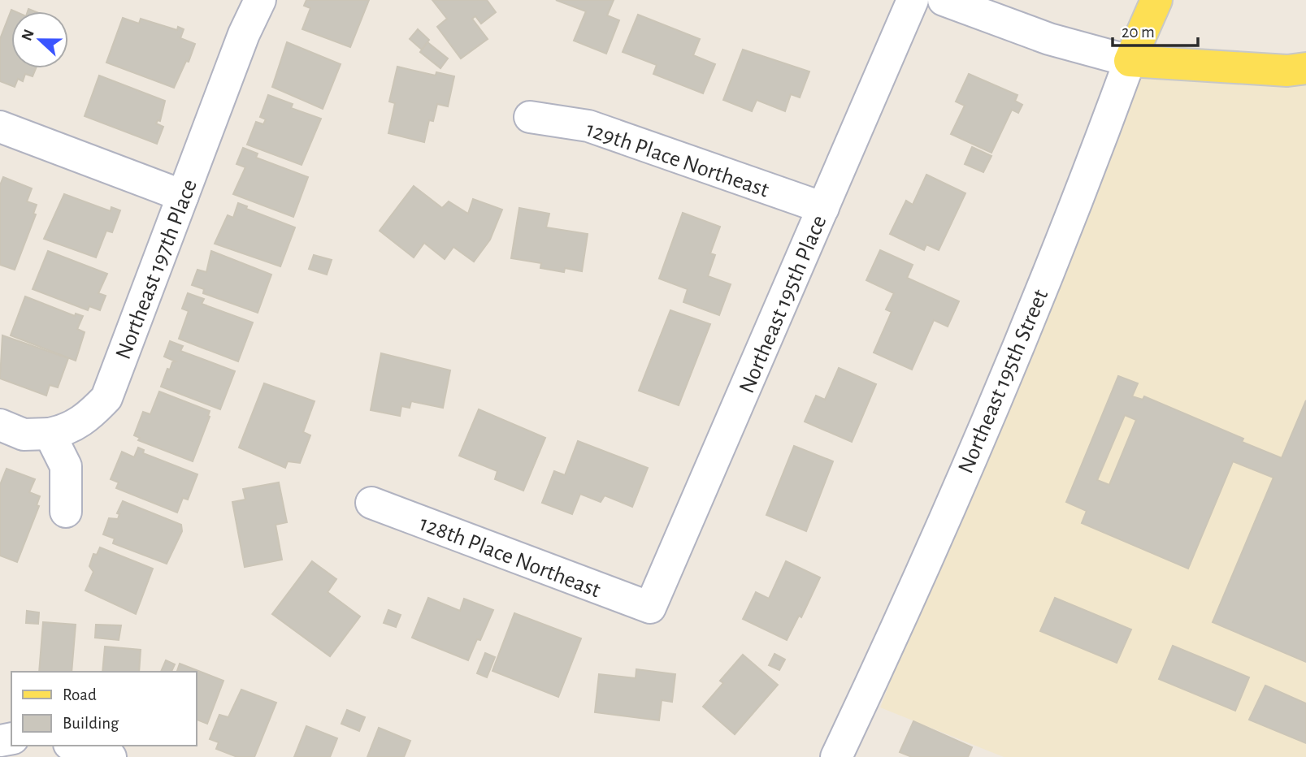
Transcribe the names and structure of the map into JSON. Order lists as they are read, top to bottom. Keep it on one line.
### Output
{"streets":{"main road":["Northeast 195th Street"],"street":["129th Place Northeast","Northeast 197th Place","Northeast 195th Place","128th Place Northeast"]},"crossings":[["129th Place Northeast","Northeast 195th Place"],["Northeast 195th Place","128th Place Northeast"]],"legend":["Road","Building"],"scale_bar":"20 m","north":"left"}
